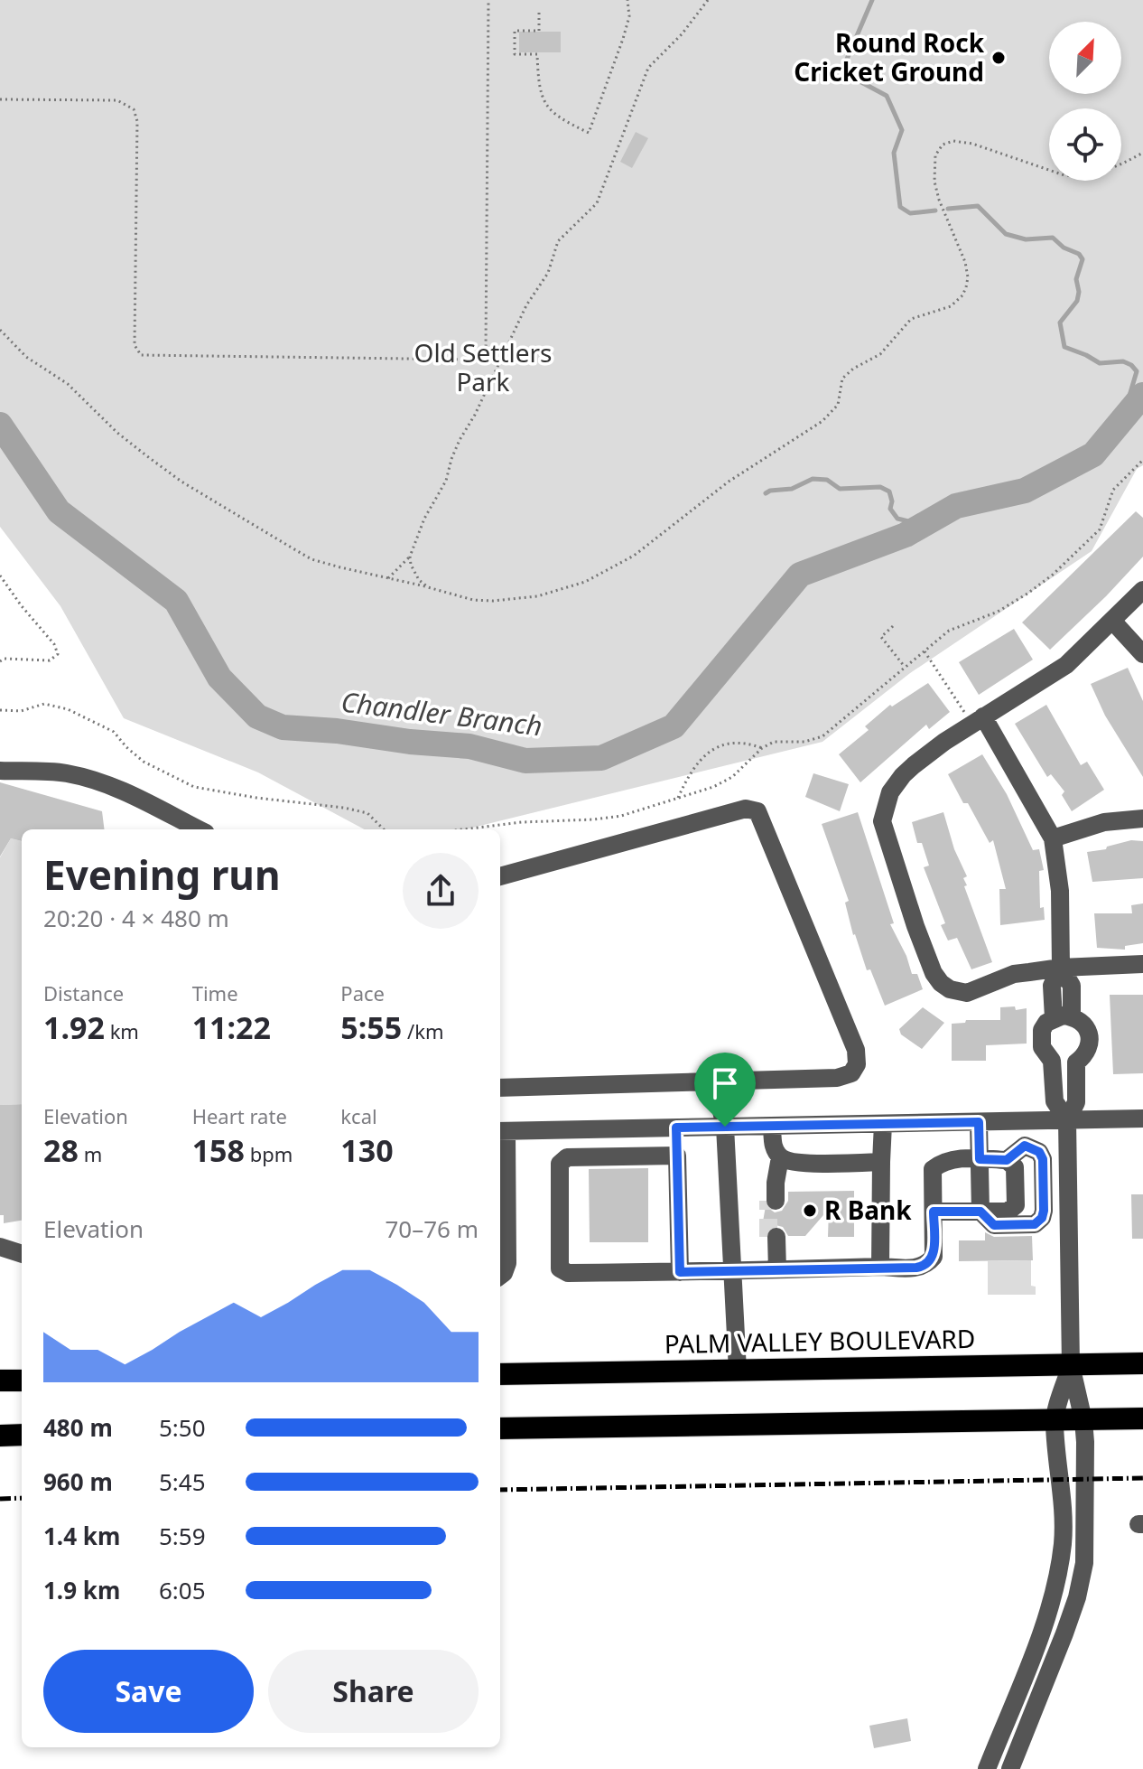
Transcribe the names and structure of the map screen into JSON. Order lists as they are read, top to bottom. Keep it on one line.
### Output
{"streets":{"highway":["PALM VALLEY BOULEVARD"]},"water":["Chandler Branch"],"parks":["Old Settlers Park"],"places":["Round Rock Cricket Ground","R Bank"],"north":"top right","page":{"heading":["Evening run","20:20 · 4 × 480 m"],"stats":[["Distance","1.92 km"],["Time","11:22"],["Pace","5:55 /km"],["Elevation","28 m"],["Heart rate","158 bpm"],["kcal","130"]],"chart":["Elevation","70–76 m"],"list":[{"name":"480 m","note":"5:50"},{"name":"960 m","note":"5:45"},{"name":"1.4 km","note":"5:59"},{"name":"1.9 km","note":"6:05"}],"buttons":["Save","Share"]}}
